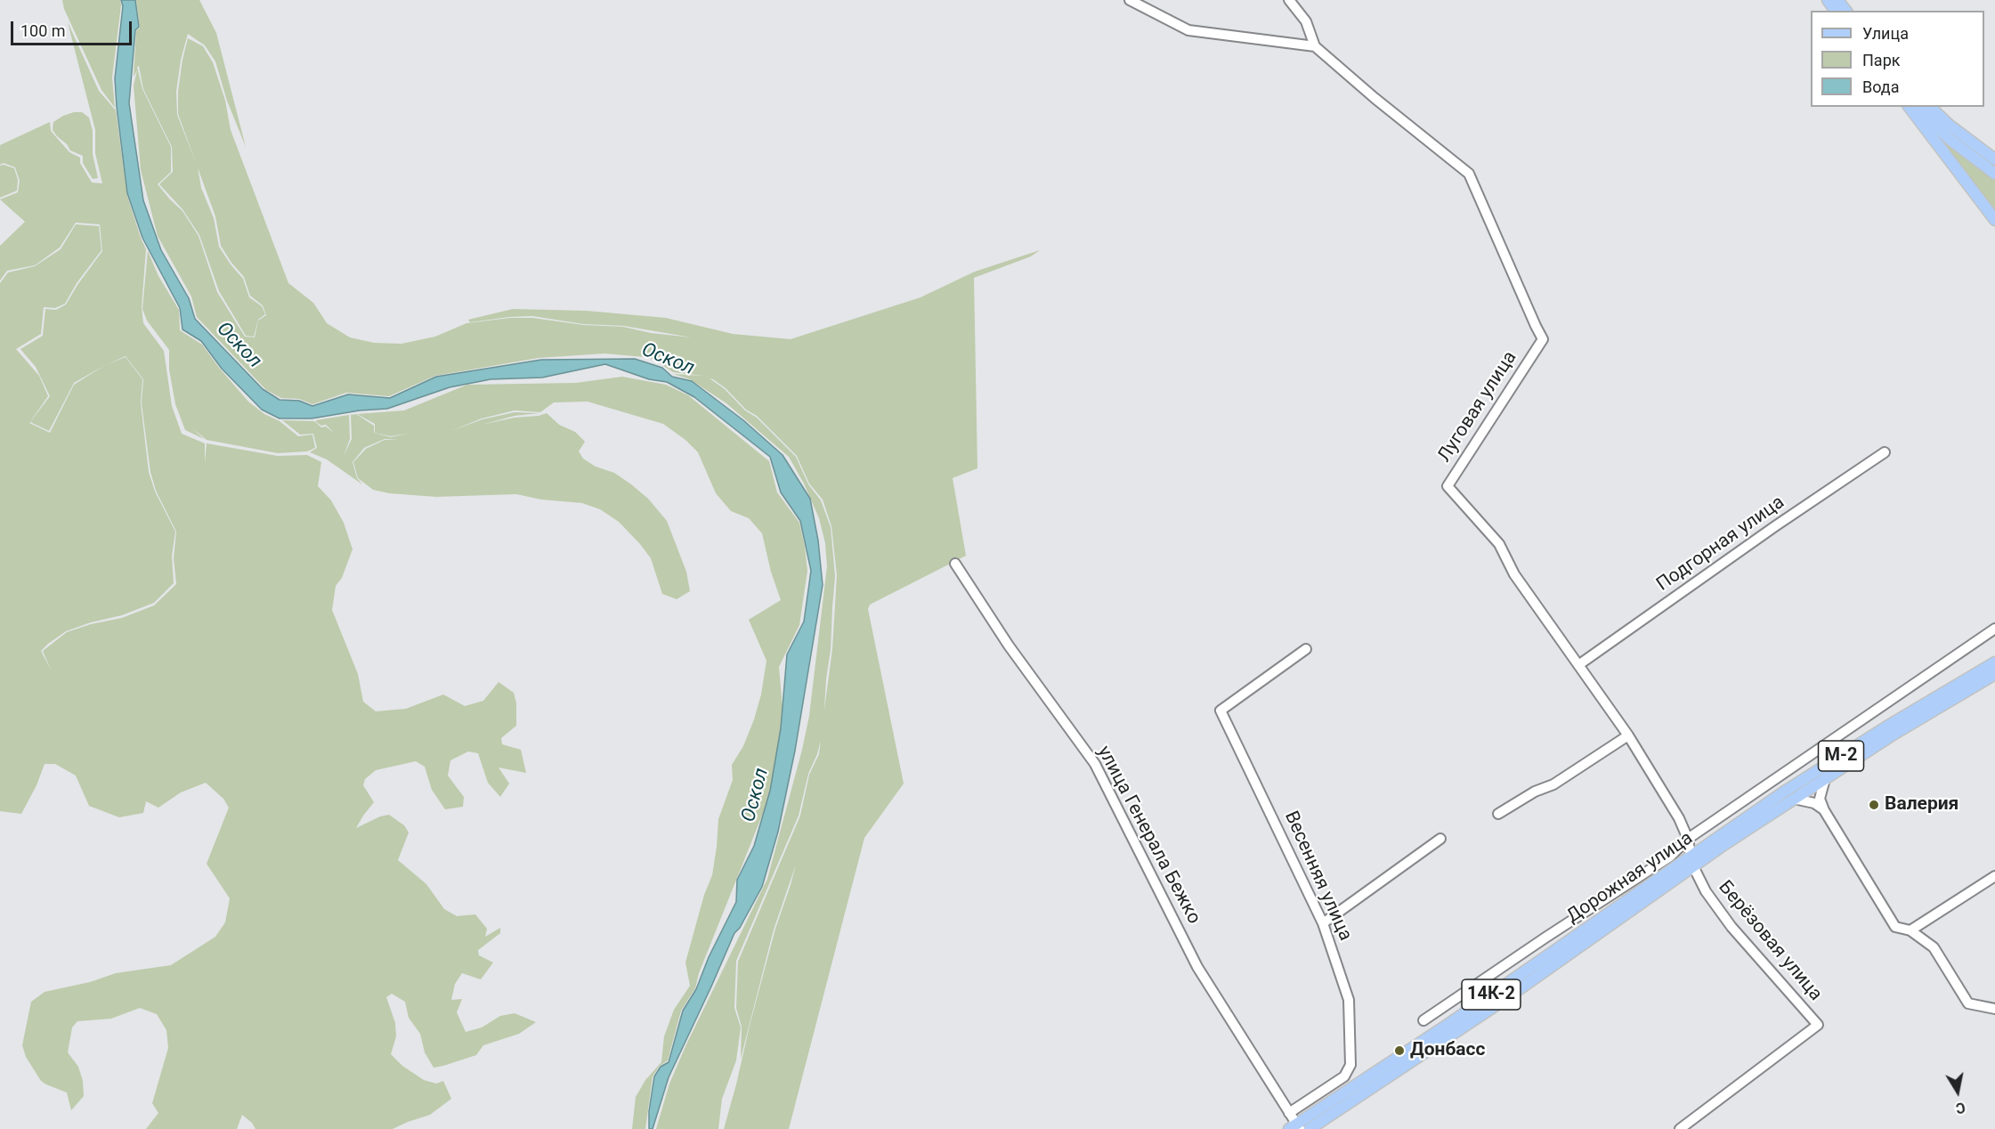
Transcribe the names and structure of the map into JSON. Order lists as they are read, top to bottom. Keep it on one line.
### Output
{"streets":{"main road":["М-2","Дорожная улица","14К-2"],"street":["Луговая улица","Подгорная улица","улица Генерала Бежко","Весенняя улица","Берёзовая улица"]},"crossings":[["Луговая улица","Подгорная улица"],["Луговая улица","Дорожная улица"],["Луговая улица","Берёзовая улица"],["улица Генерала Бежко","Весенняя улица"],["улица Генерала Бежко","Дорожная улица"],["Дорожная улица","Берёзовая улица"]],"water":["Оскол"],"places":["Валерия","Донбасс"],"legend":["Улица","Парк","Вода"],"scale_bar":"100 m","north":"bottom"}
